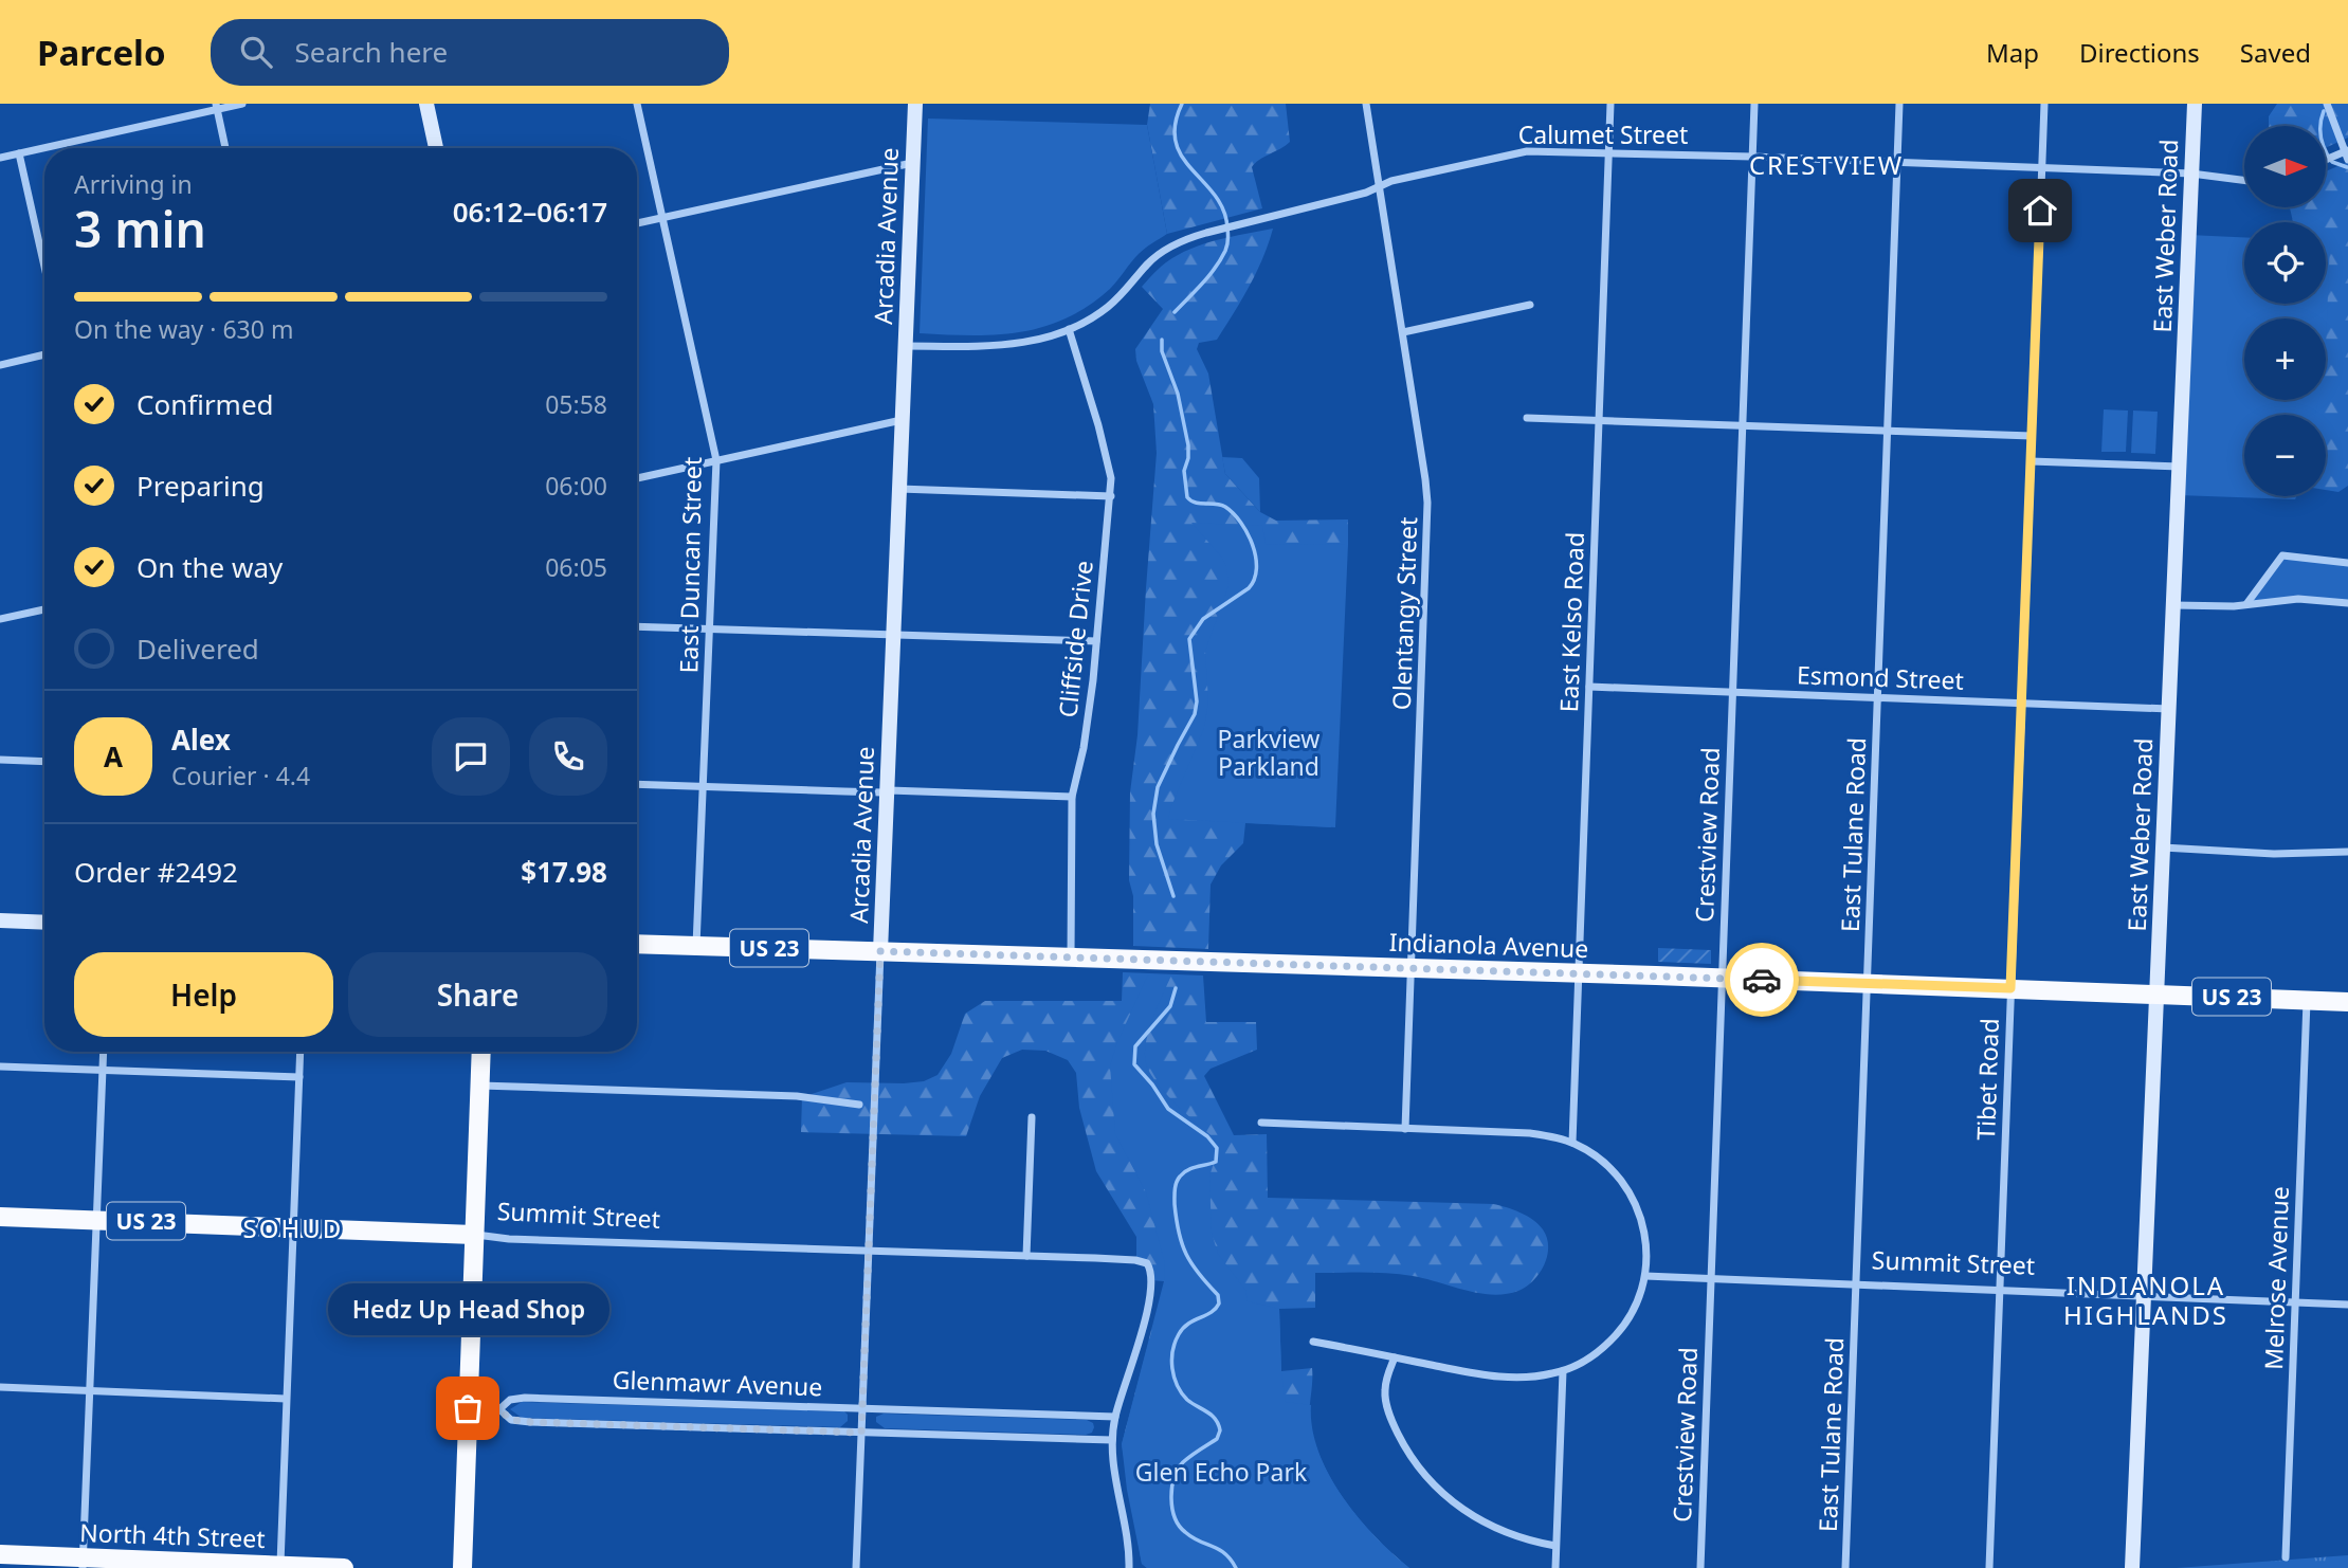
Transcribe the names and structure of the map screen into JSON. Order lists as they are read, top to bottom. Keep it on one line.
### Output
{"streets":{"main road":["Indianola Avenue","US 23","Summit Street","North 4th Street"],"street":["Calumet Street","Arcadia Avenue","East Weber Road","East Duncan Street","Olentangy Street","East Kelso Road","Cliffside Drive","Esmond Street","Crestview Road","East Tulane Road","Tibet Road","Melrose Avenue","Glenmawr Avenue"]},"crossings":[["Calumet Street","Arcadia Avenue"],["Calumet Street","East Weber Road"],["Calumet Street","Olentangy Street"],["Calumet Street","East Kelso Road"],["Calumet Street","Cliffside Drive"],["Calumet Street","Crestview Road"],["Calumet Street","East Tulane Road"],["Calumet Street","Tibet Road"],["Arcadia Avenue","Indianola Avenue"],["Arcadia Avenue","Summit Street"],["Arcadia Avenue","Glenmawr Avenue"],["East Weber Road","Esmond Street"],["East Weber Road","Indianola Avenue"],["East Weber Road","Summit Street"],["East Duncan Street","Indianola Avenue"],["Olentangy Street","Indianola Avenue"],["East Kelso Road","Esmond Street"],["East Kelso Road","Indianola Avenue"],["Cliffside Drive","Indianola Avenue"],["Esmond Street","Crestview Road"],["Esmond Street","East Tulane Road"],["Esmond Street","Tibet Road"],["Crestview Road","Indianola Avenue"],["Crestview Road","Summit Street"],["East Tulane Road","Indianola Avenue"],["East Tulane Road","Summit Street"],["Indianola Avenue","Tibet Road"],["Indianola Avenue","Melrose Avenue"],["Tibet Road","Summit Street"],["Summit Street","Melrose Avenue"],["Summit Street","Glenmawr Avenue"]],"districts":["CRESTVIEW","SOHUD","INDIANOLA HIGHLANDS"],"parks":["Parkview Parkland","Glen Echo Park"],"places":["Hedz Up Head Shop"],"north":"right","page":{"header":"Parcelo","search":"Search here","nav":["Map","Directions","Saved"],"map_buttons":["+","−"],"heading":["3 min","Arriving in","06:12–06:17"],"panel":["Alex","Courier · 4.4","Order #2492","$17.98"],"bar":"On the way · 630 m","list":[["Confirmed","05:58"],["Preparing","06:00"],["On the way","06:05"],"Delivered"],"round":"A","buttons":["Help","Share"],"bubble":"Hedz Up Head Shop"}}
